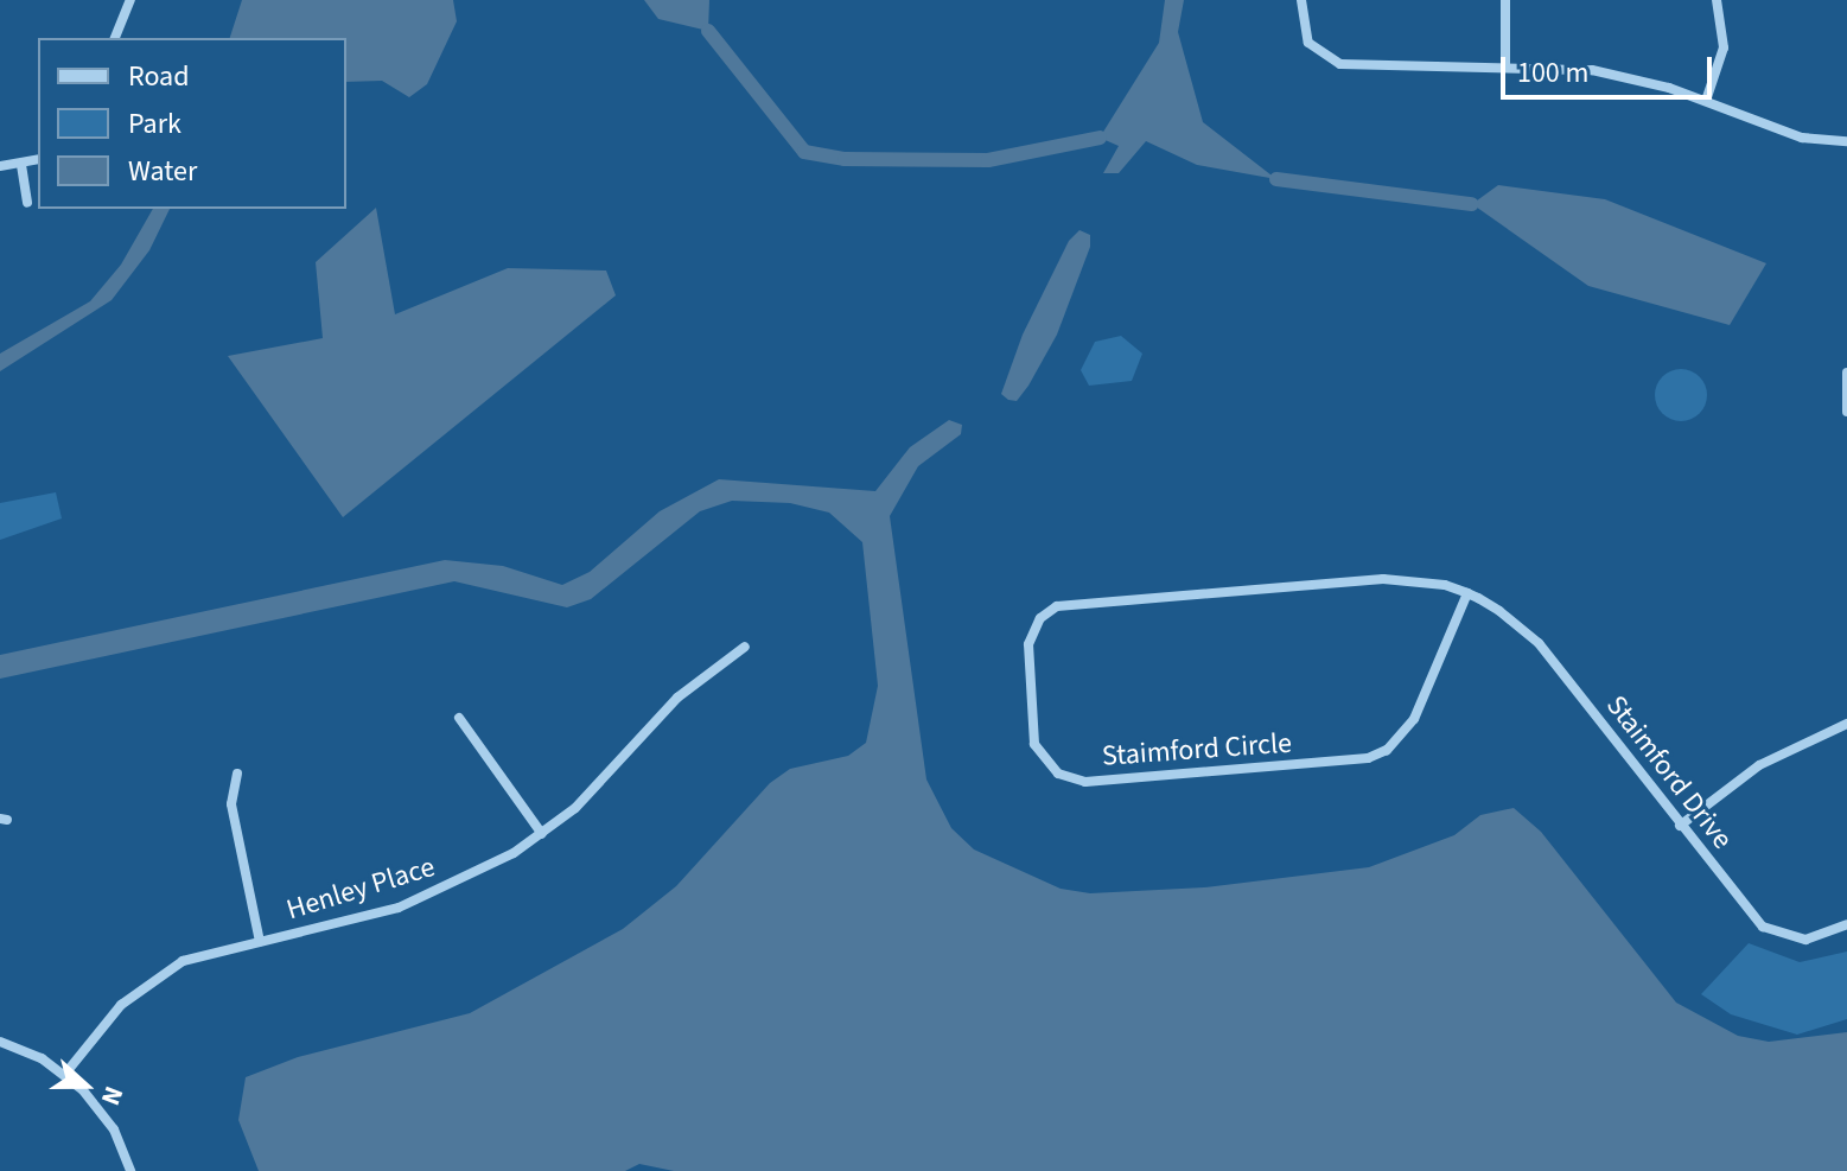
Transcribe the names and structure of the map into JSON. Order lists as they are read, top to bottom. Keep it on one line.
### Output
{"streets":{"street":["Staimford Circle","Staimford Drive","Henley Place"]},"crossings":[["Staimford Circle","Staimford Drive"]],"legend":["Road","Park","Water"],"scale_bar":"100 m","north":"right"}
